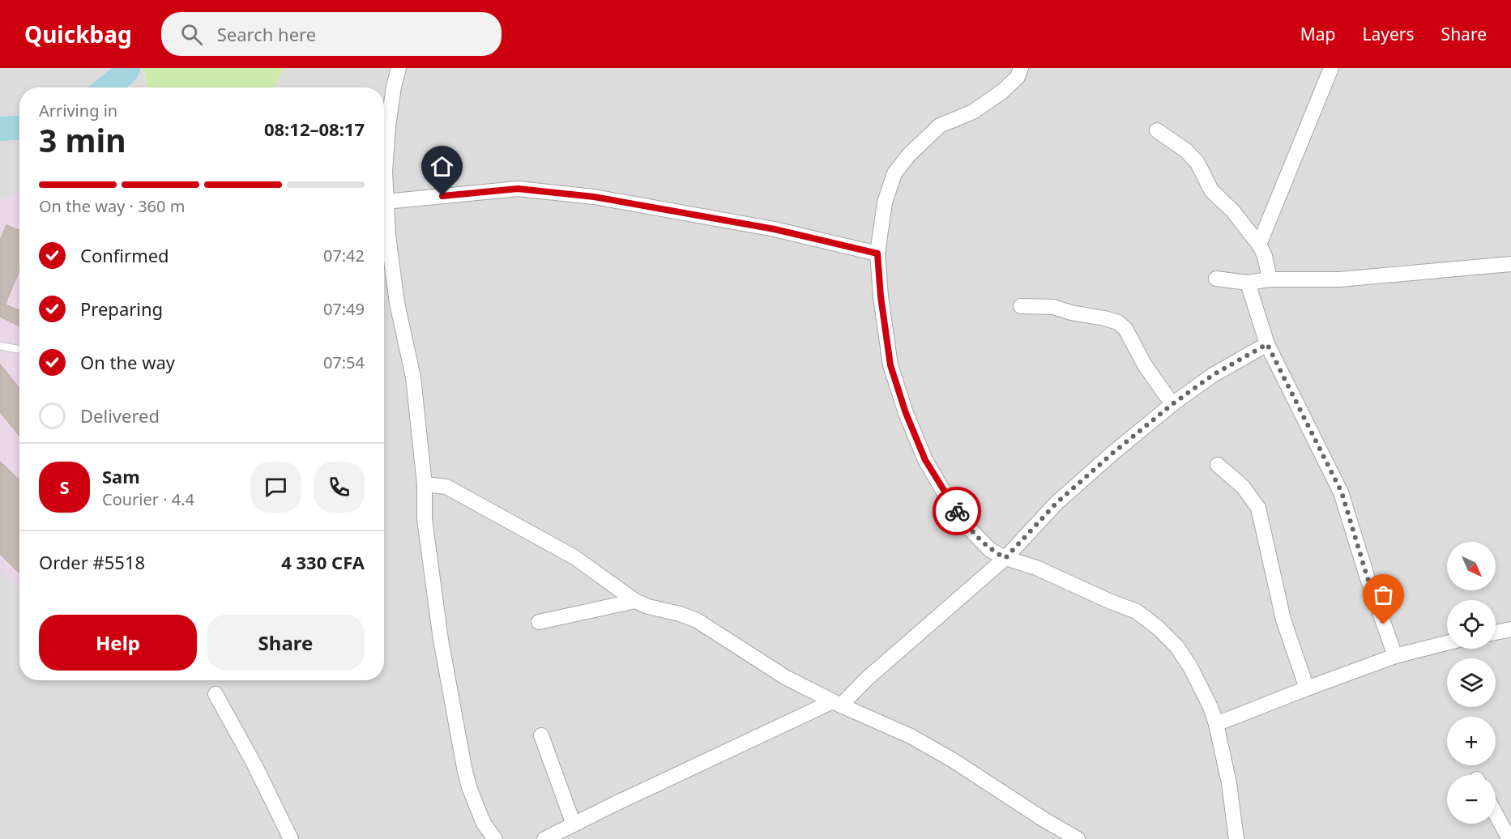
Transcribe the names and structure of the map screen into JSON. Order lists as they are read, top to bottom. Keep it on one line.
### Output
{"north":"bottom right","page":{"header":"Quickbag","search":"Search here","nav":["Map","Layers","Share"],"heading":["3 min","Arriving in","08:12–08:17"],"panel":["Sam","Courier · 4.4","Order #5518","4 330 CFA"],"bar":"On the way · 360 m","list":[["Confirmed","07:42"],["Preparing","07:49"],["On the way","07:54"],"Delivered"],"round":"S","map_buttons":["+","−"],"buttons":["Help","Share"]}}
